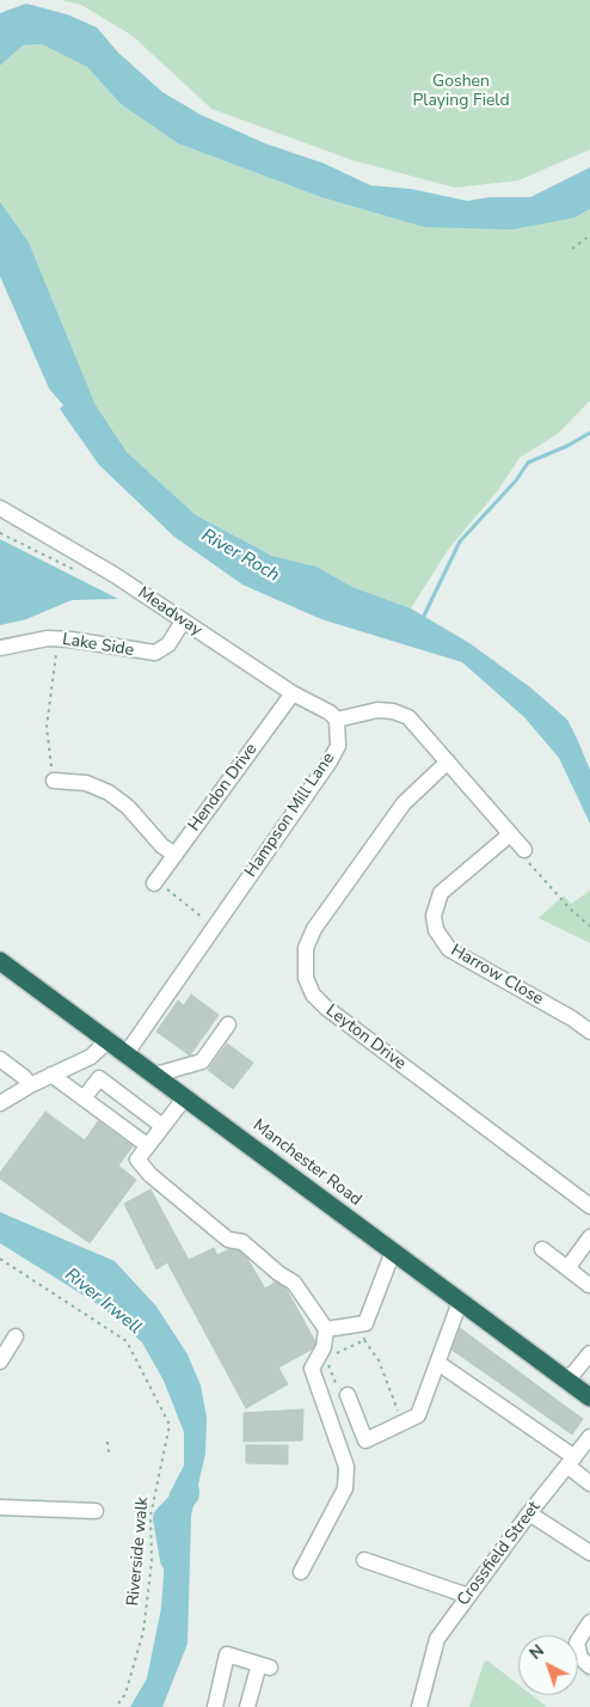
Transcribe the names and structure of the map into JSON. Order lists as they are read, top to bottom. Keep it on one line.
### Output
{"streets":{"highway":["Manchester Road"],"street":["Meadway","Lake Side","Hendon Drive","Hampson Mill Lane","Harrow Close","Leyton Drive","Crossfield Street"],"path":["Riverside walk"]},"crossings":[["Meadway","Lake Side"],["Meadway","Hendon Drive"],["Meadway","Hampson Mill Lane"],["Hampson Mill Lane","Manchester Road"]],"water":["River Roch","River Irwell"],"parks":["Goshen Playing Field"],"north":"top left"}
